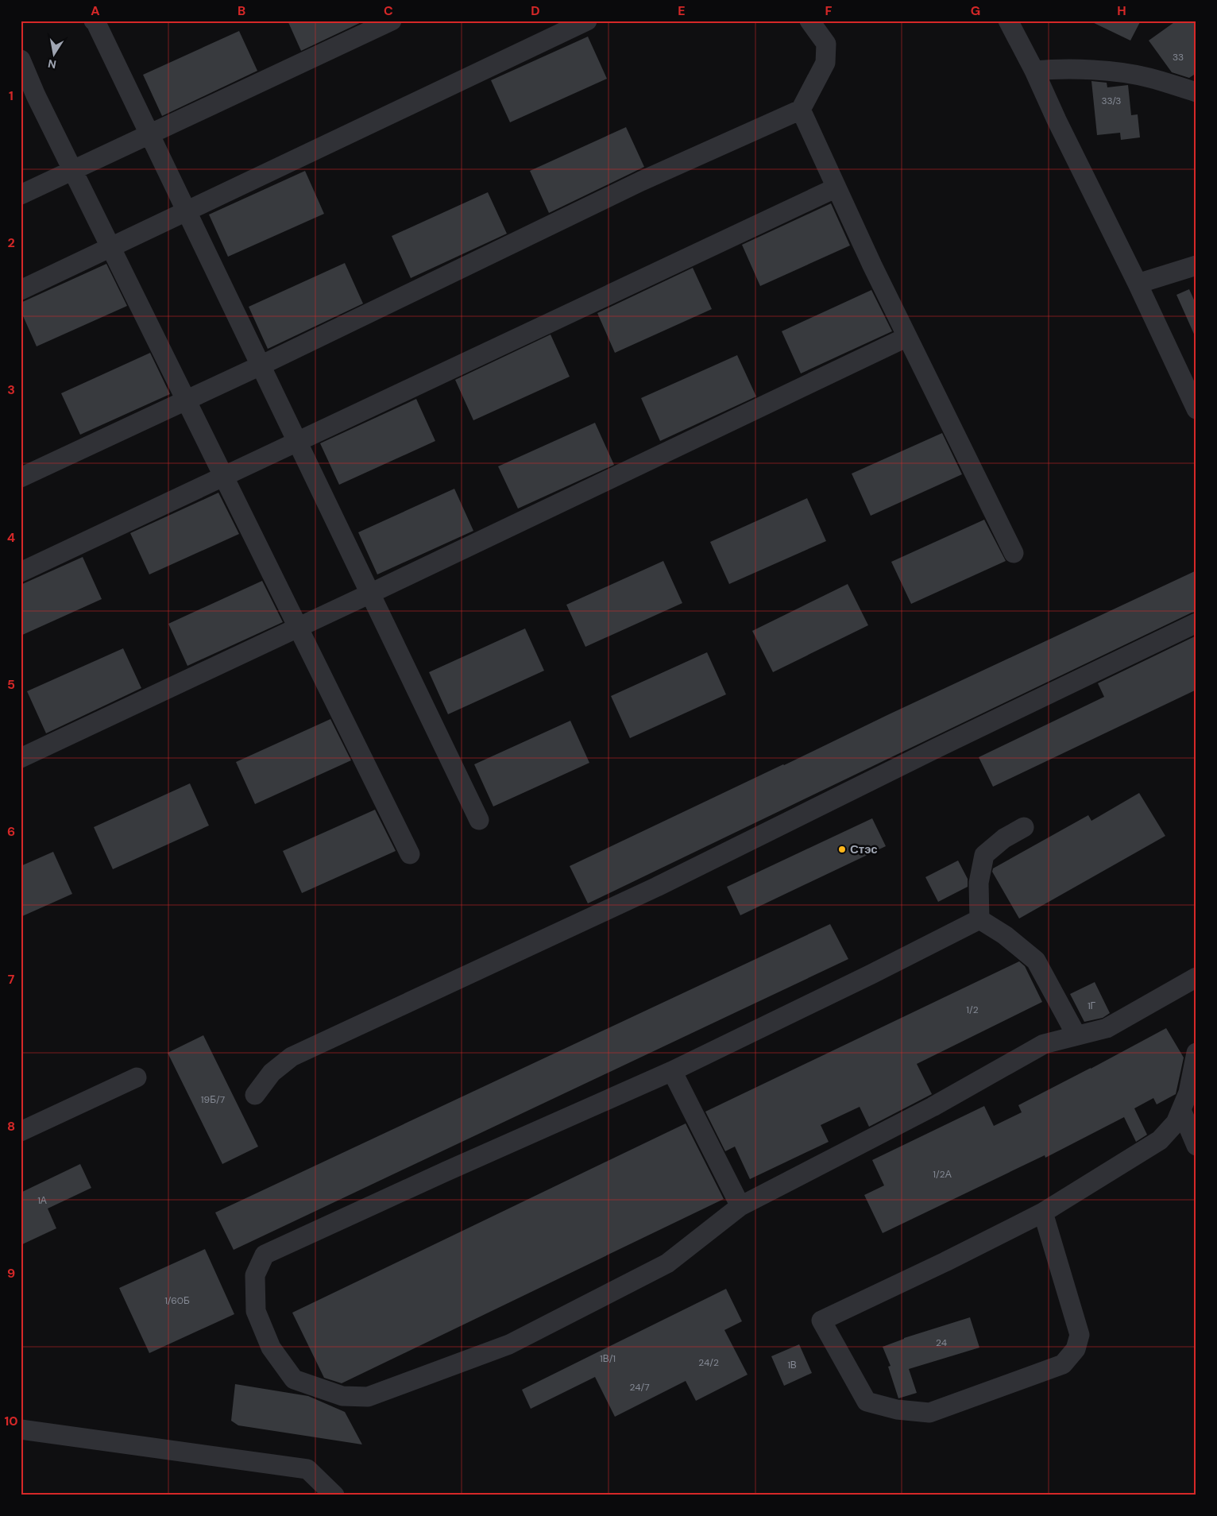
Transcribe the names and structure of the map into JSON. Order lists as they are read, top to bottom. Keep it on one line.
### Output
{"places":["Стэс"],"house_numbers":["33","33/3","1Г","1/2","19Б/7","1/2А","1А","1/60Б","24","1В/1","24/2","1В","24/7"],"north":"bottom","grid":{"columns":["A","B","C","D","E","F","G","H"],"rows":["1","2","3","4","5","6","7","8","9","10"]}}
